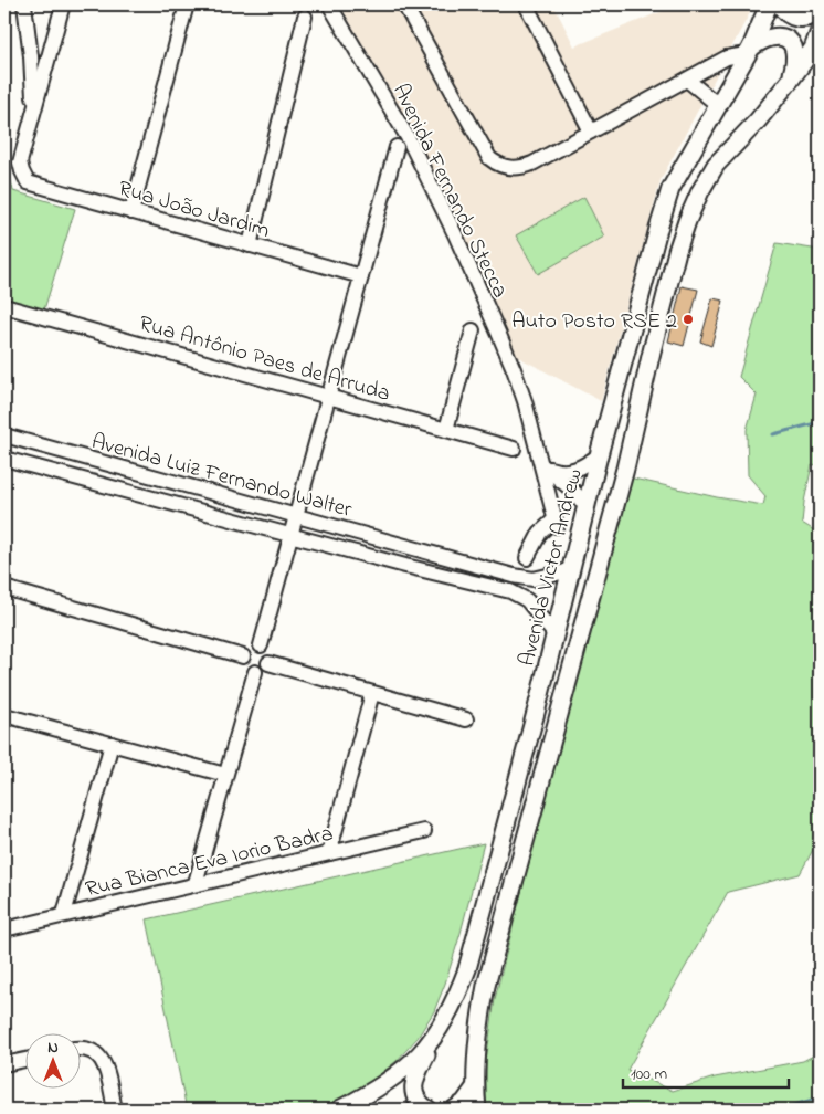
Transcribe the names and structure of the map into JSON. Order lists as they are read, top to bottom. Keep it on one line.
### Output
{"streets":{"main road":["Avenida Victor Andrew"],"street":["Avenida Fernando Stecca","Rua João Jardim","Rua Antônio Paes de Arruda","Avenida Luiz Fernando Walter","Rua Bianca Eva Iorio Badra"]},"crossings":[["Avenida Luiz Fernando Walter","Avenida Victor Andrew"]],"places":["Auto Posto RSE 2"],"scale_bar":"100 m","north":"top"}
